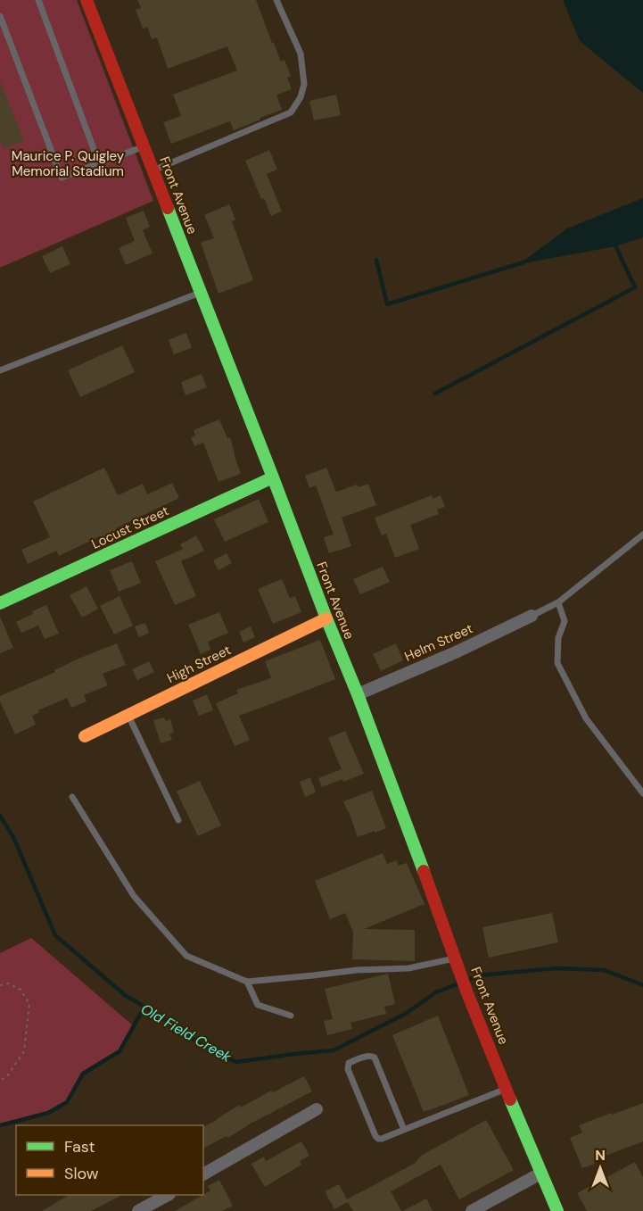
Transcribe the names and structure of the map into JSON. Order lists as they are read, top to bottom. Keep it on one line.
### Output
{"streets":{"street":["Front Avenue","Locust Street","Helm Street","High Street"]},"crossings":[["Front Avenue","Locust Street"],["Front Avenue","Helm Street"],["Front Avenue","High Street"]],"water":["Old Field Creek"],"parks":["Maurice P. Quigley Memorial Stadium"],"legend":["Fast","Slow"],"north":"top"}
